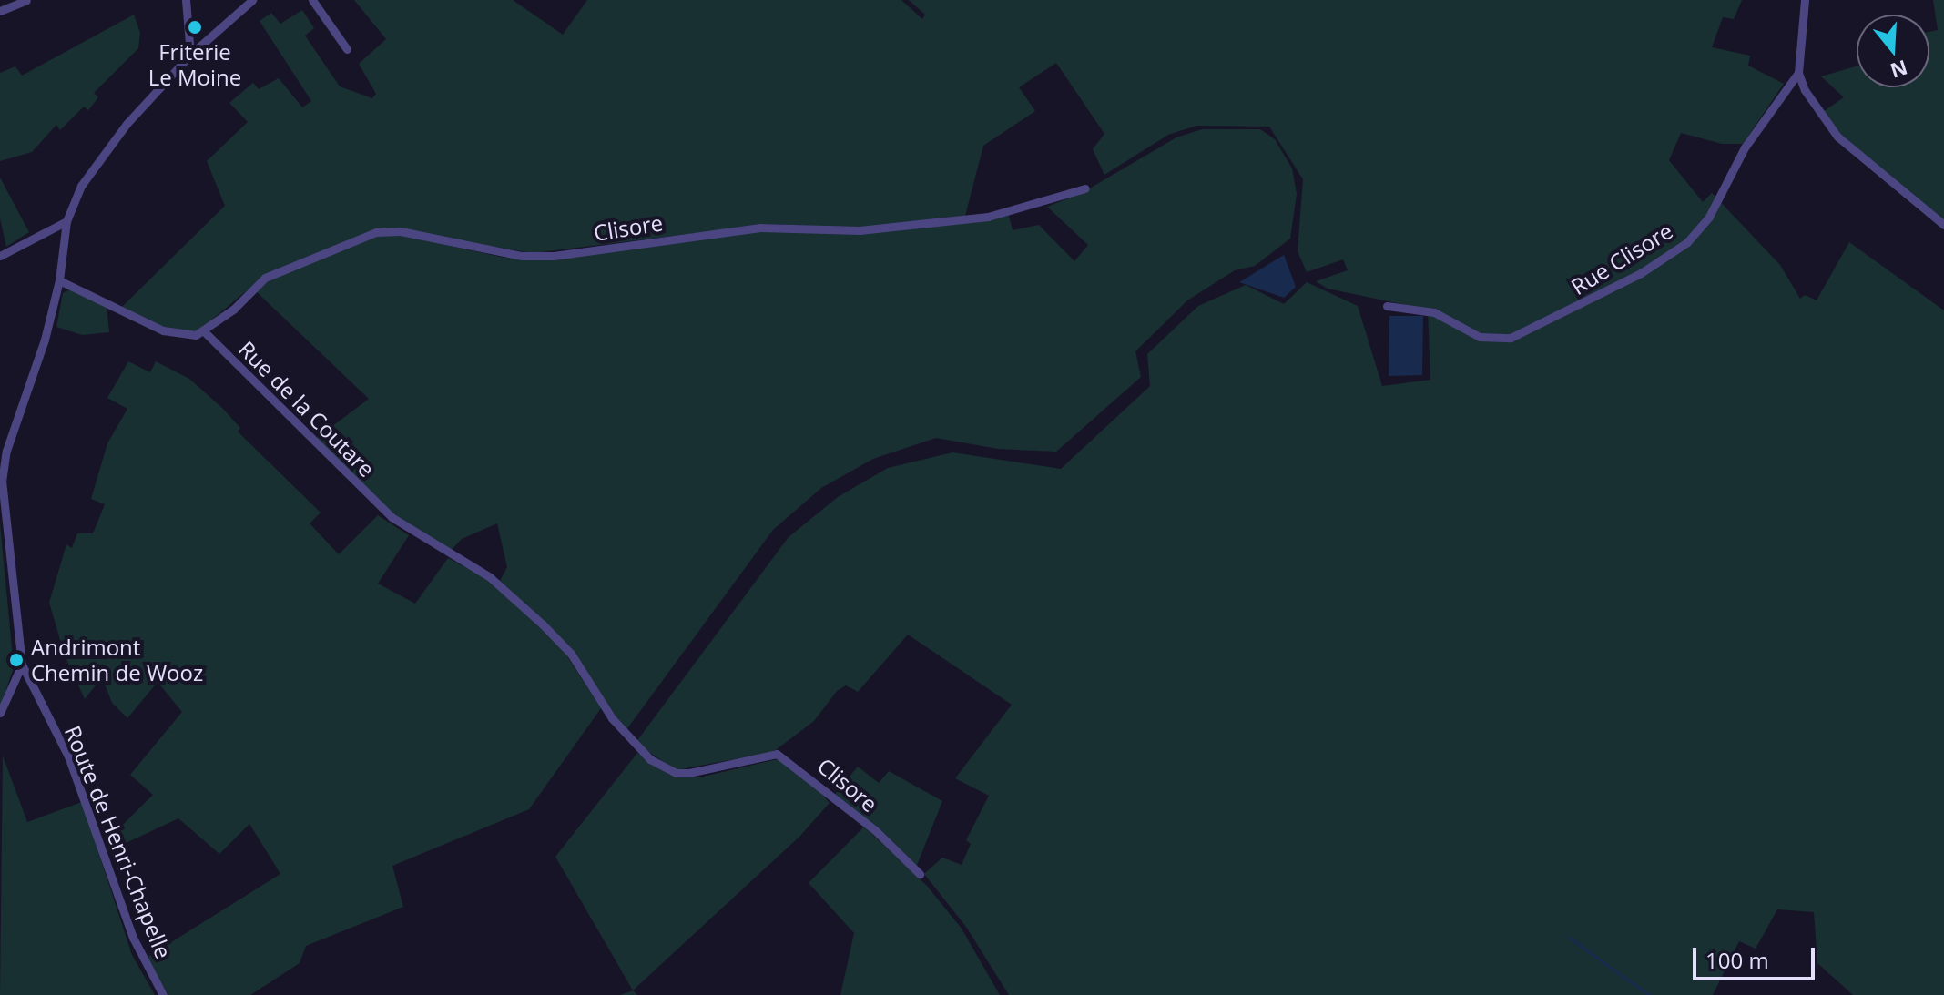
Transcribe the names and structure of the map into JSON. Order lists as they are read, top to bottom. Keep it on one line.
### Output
{"streets":{"street":["Clisore","Rue Clisore","Rue de la Coutare","Route de Henri-Chapelle"]},"crossings":[["Clisore","Rue de la Coutare"]],"places":["Friterie Le Moine","Andrimont Chemin de Wooz"],"scale_bar":"100 m","north":"bottom"}
